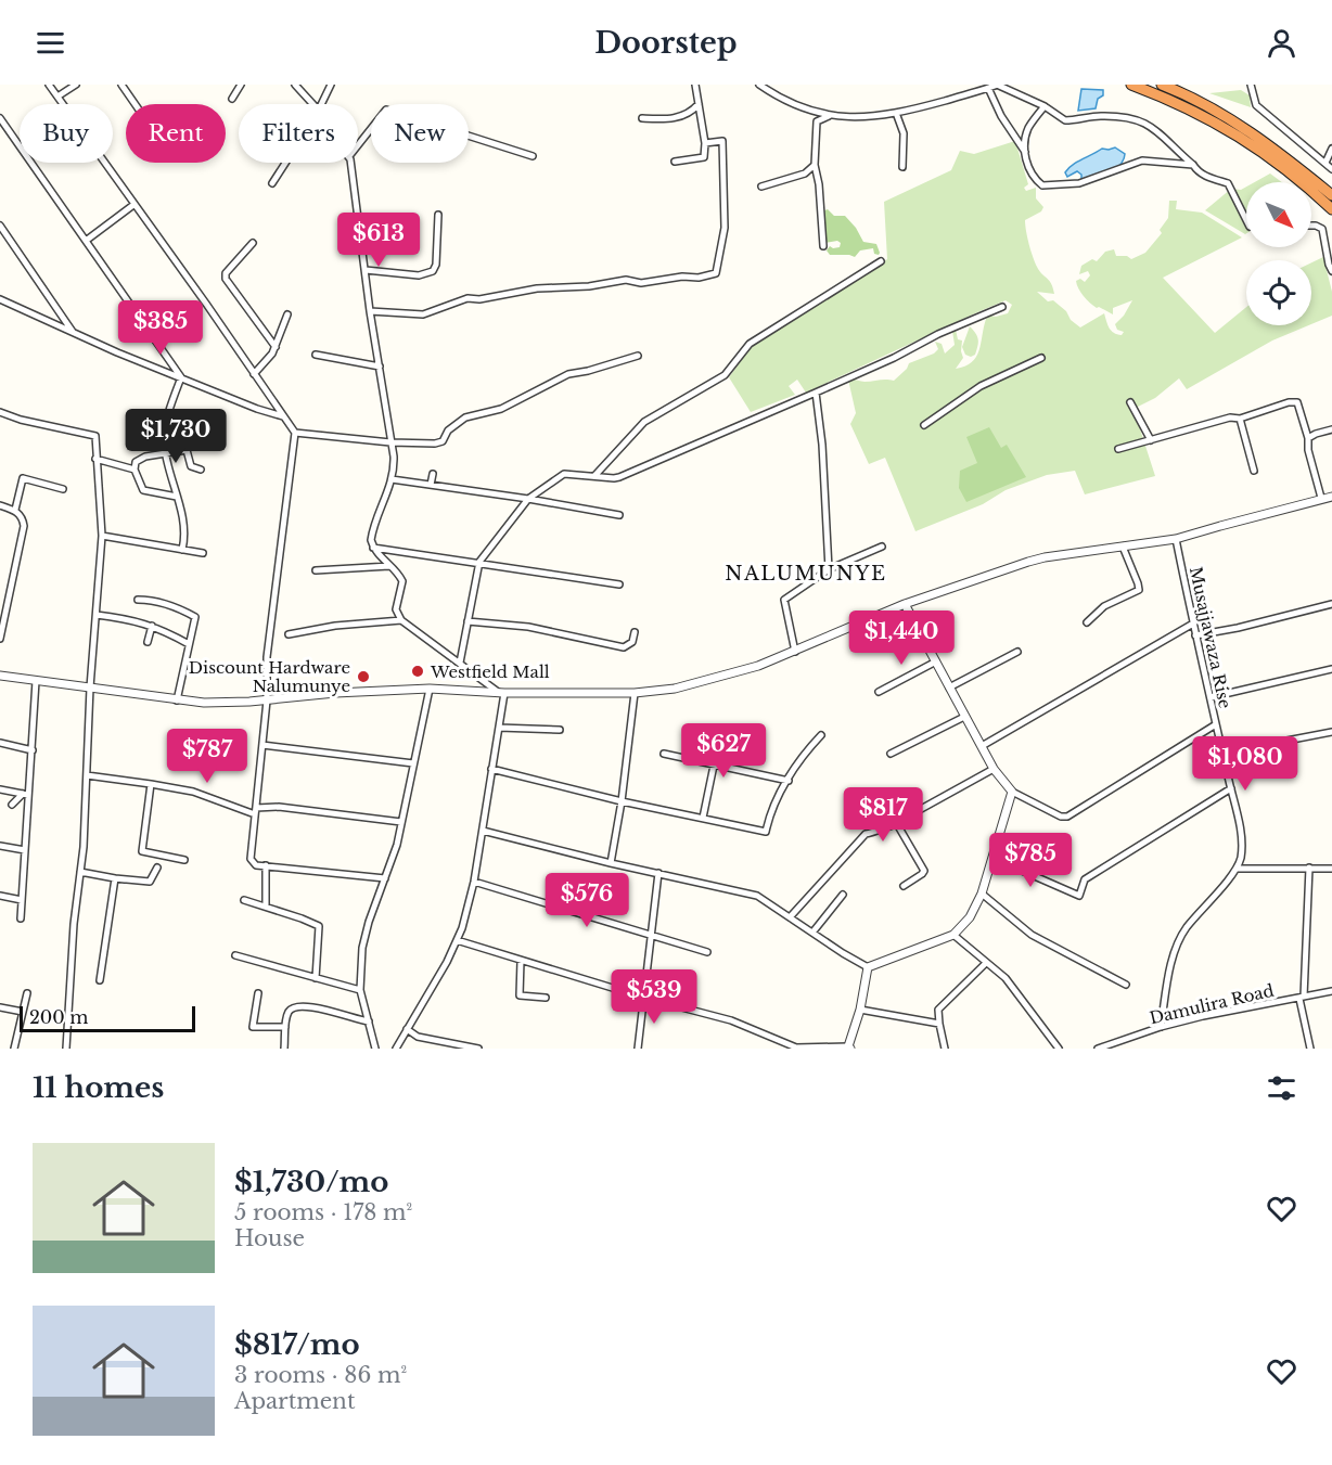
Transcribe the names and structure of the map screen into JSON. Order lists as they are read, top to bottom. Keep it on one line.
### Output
{"streets":{"street":["Musajjawaza Rise","Damulira Road"]},"districts":["NALUMUNYE"],"places":["Westfield Mall","Discount Hardware Nalumunye"],"scale_bar":"200 m","north":"bottom right","page":{"header":"Doorstep","chip":["Buy","Rent","Filters","New"],"price":["$613","$385","$1,730","$1,440","$627","$787","$1,080","$817","$785","$576","$539"],"scale":"200 m","heading":"11 homes","list":[{"name":"$1,730/mo","note":"5 rooms · 178 m² · House"},{"name":"$817/mo","note":"3 rooms · 86 m² · Apartment"}]}}
